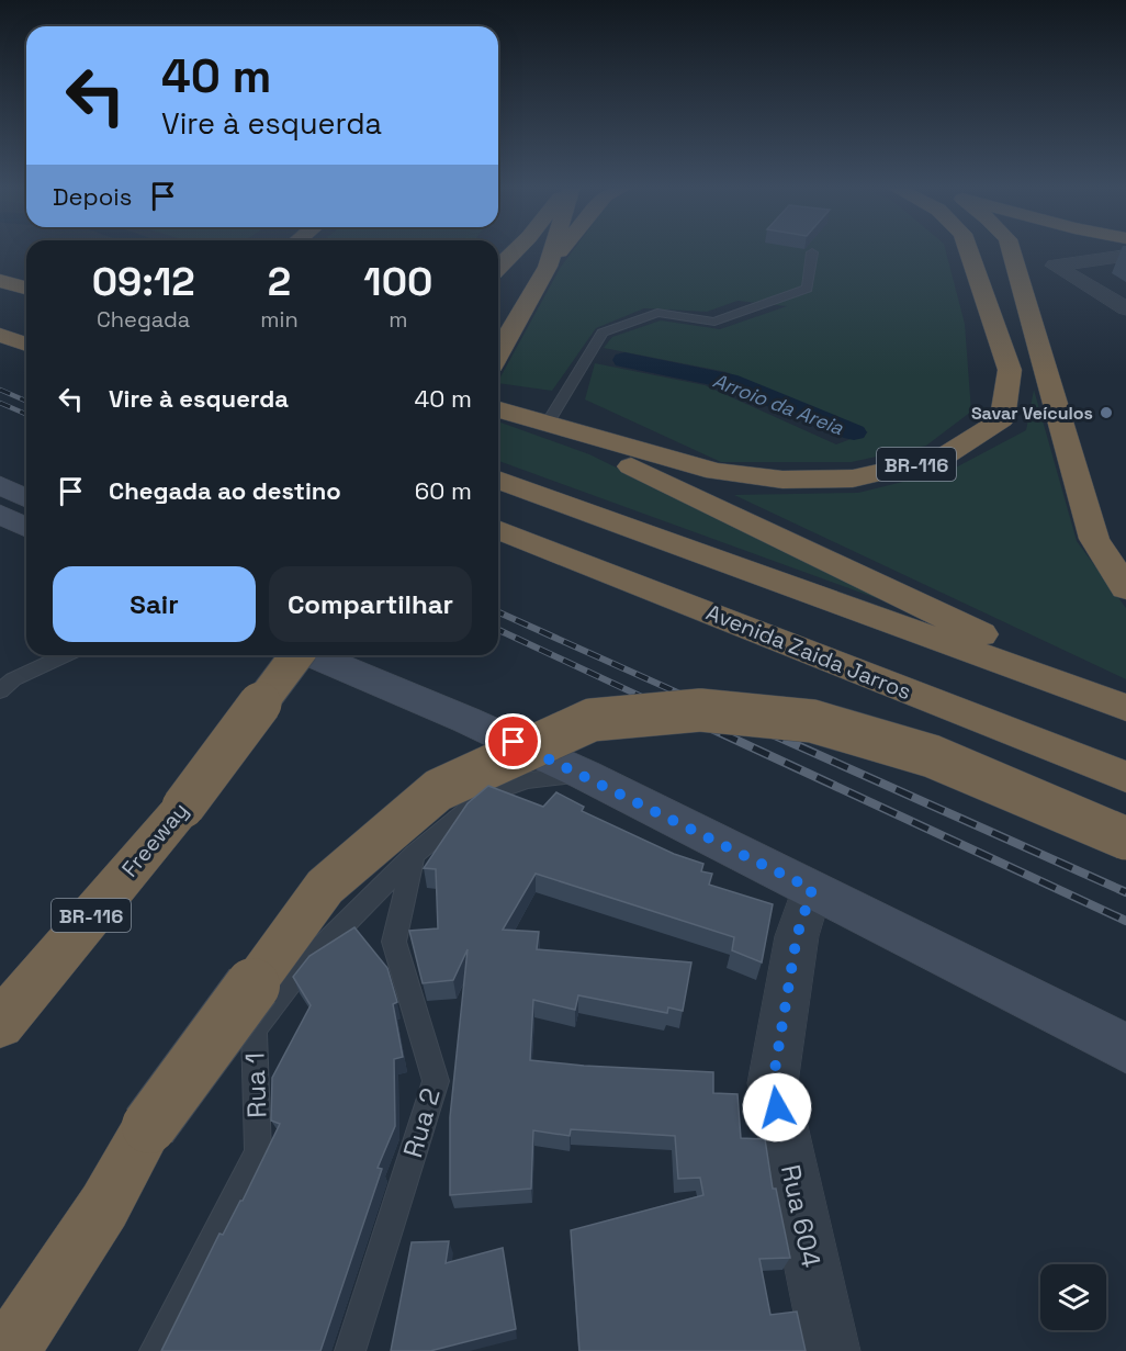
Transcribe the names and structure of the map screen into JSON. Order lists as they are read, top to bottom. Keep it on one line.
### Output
{"streets":{"highway":["BR-116","Avenida Zaida Jarros","Freeway"],"street":["Rua 604"],"lane":["Rua 1","Rua 2"]},"crossings":[["Rua 1","Rua 2"]],"water":["Arroio da Areia"],"places":["Savar Veículos"],"page":{"turn":["40 m","Vire à esquerda"],"then":"Depois","eta":["09:12","Chegada","2","min","100","m"],"list":[{"name":"Vire à esquerda","value":"40 m"},{"name":"Chegada ao destino","value":"60 m"}],"buttons":["Sair","Compartilhar"]}}
